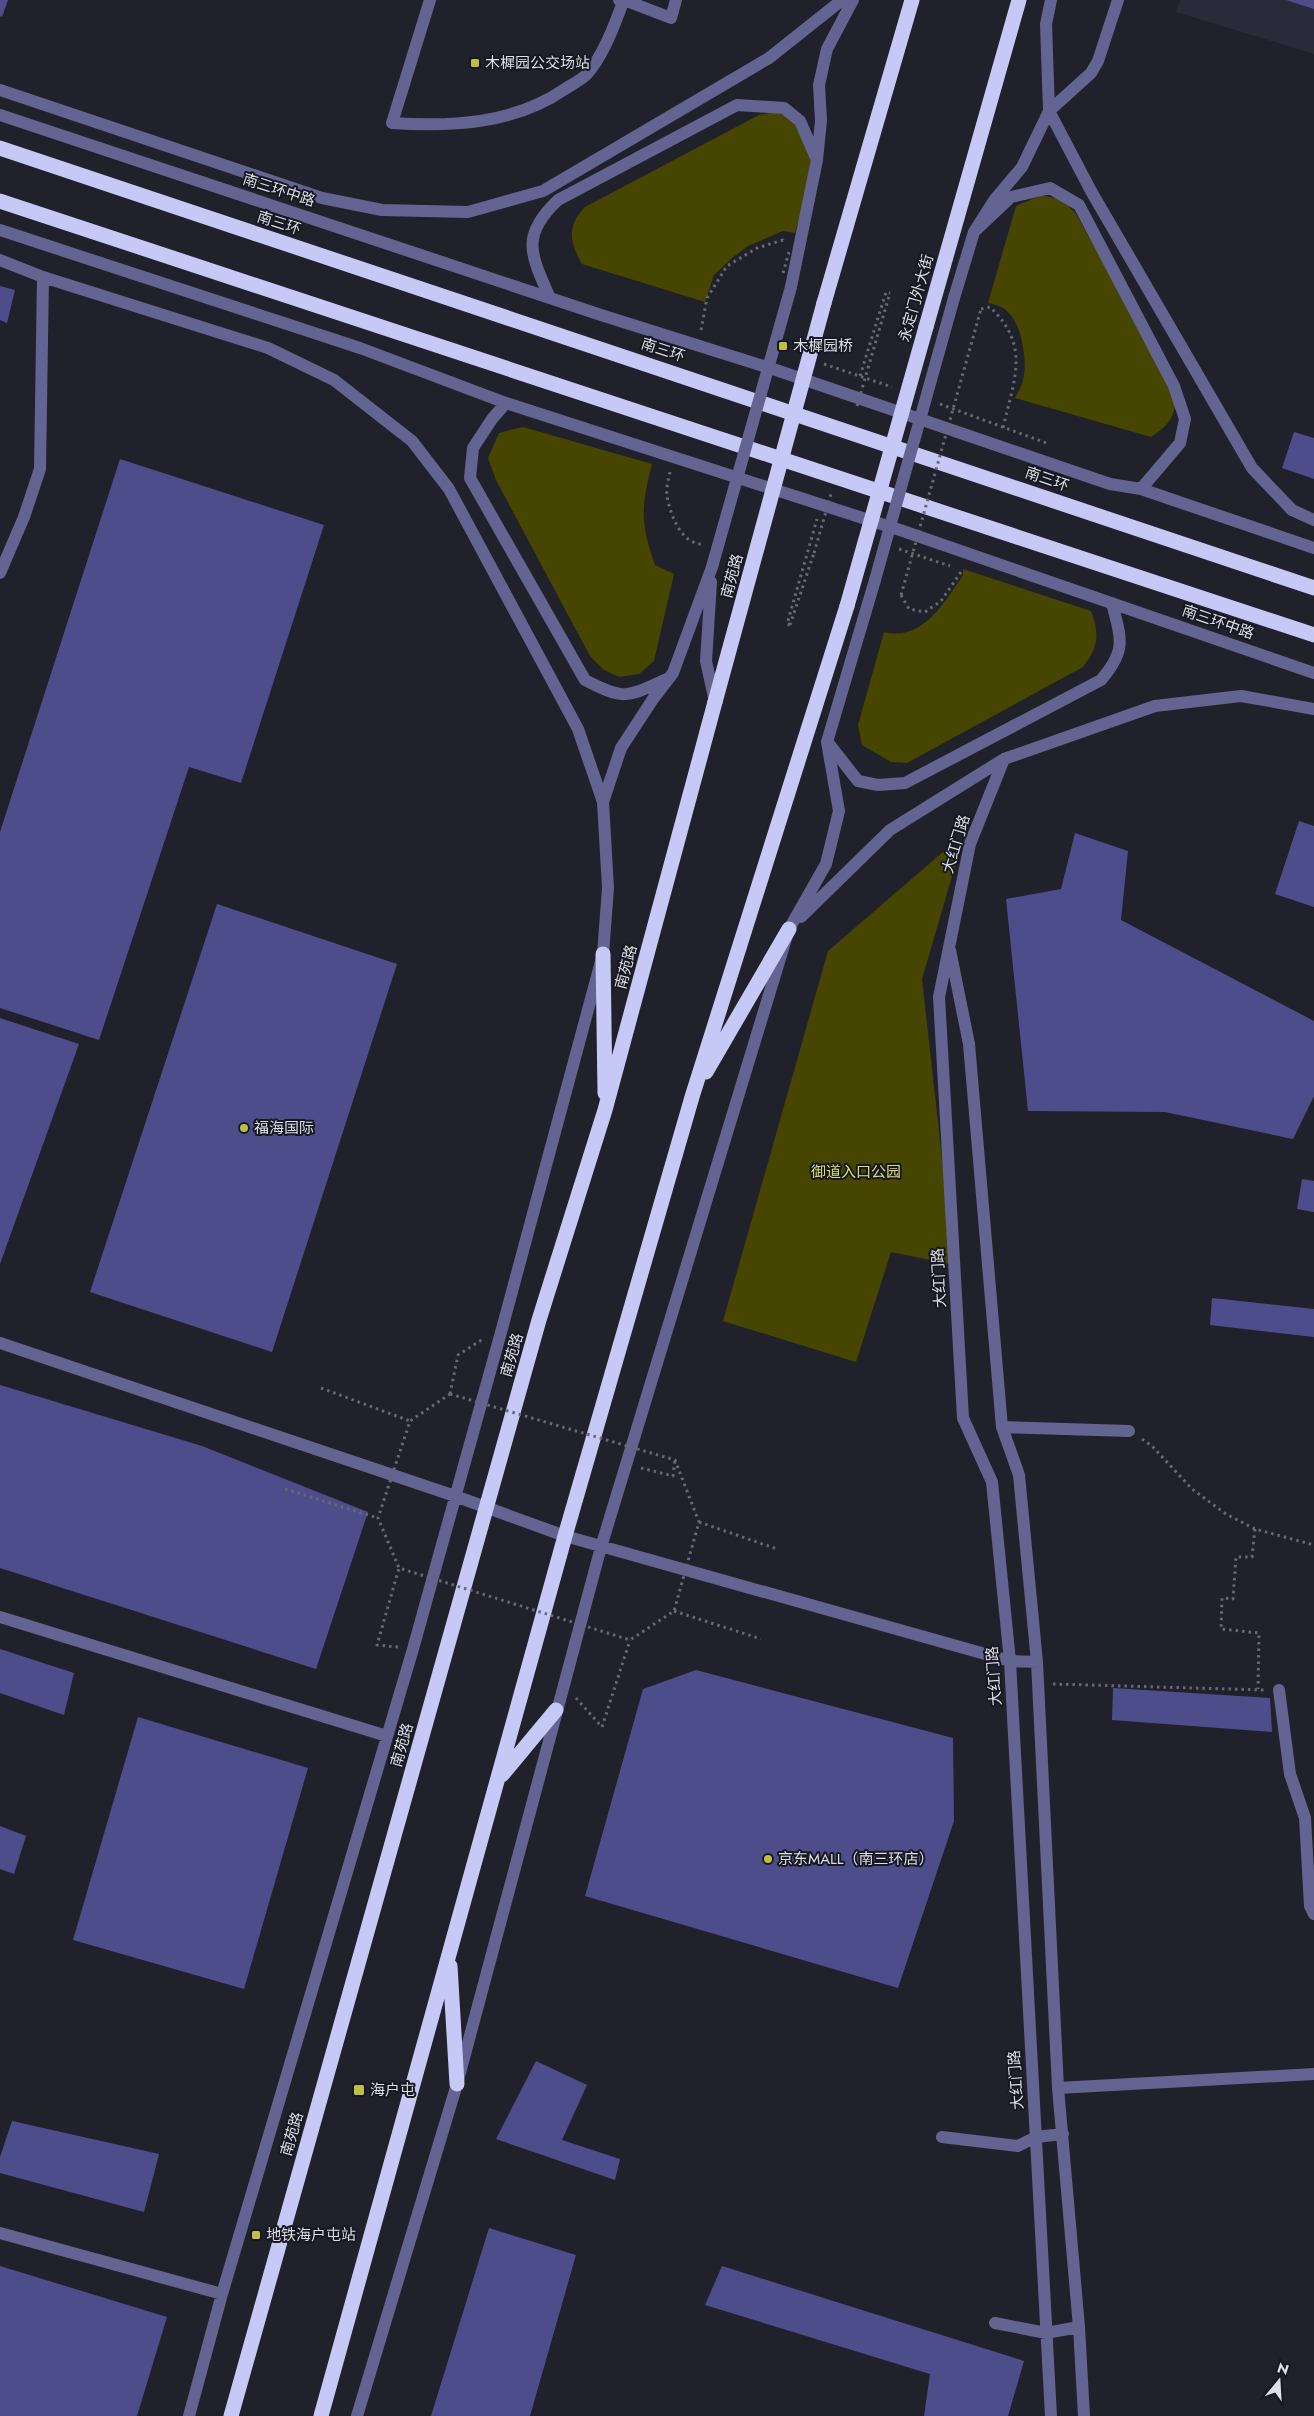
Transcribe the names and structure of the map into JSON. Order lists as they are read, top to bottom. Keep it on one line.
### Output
{"streets":{"highway":["南三环","永定门外大街","南苑路"],"street":["南三环中路","大红门路"]},"parks":["御道入口公园"],"places":{"transit":["木樨园公交场站","木樨园桥","海户屯","地铁海户屯站"],"other":["福海国际","京东MALL（南三环店）"]},"north":"top"}
